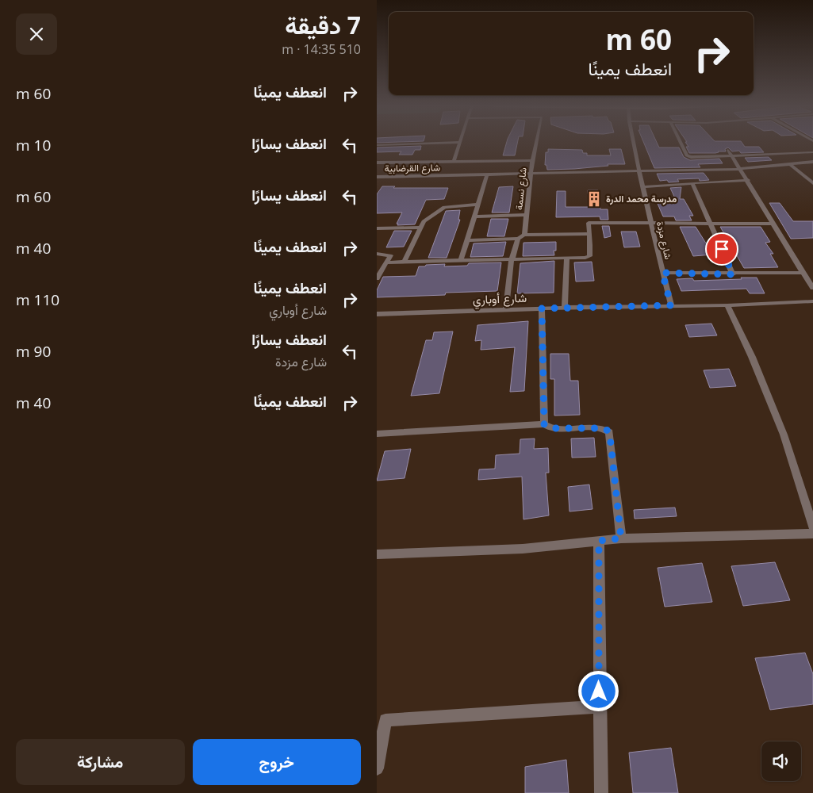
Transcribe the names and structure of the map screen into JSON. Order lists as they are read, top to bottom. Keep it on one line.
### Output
{"streets":{"street":["شارع القرضابية","شارع نسمة","شارع مزدة","شارع أوباري"]},"crossings":[["شارع القرضابية","شارع نسمة"],["شارع القرضابية","شارع مزدة"],["شارع مزدة","شارع أوباري"]],"places":{"building":["مدرسة محمد الدرة"]},"page":{"heading":["7 دقيقة","510 m · 14:35"],"turn":["60 m","انعطف يمينًا"],"list":[{"name":"انعطف يمينًا","value":"60 m"},{"name":"انعطف يسارًا","value":"10 m"},{"name":"انعطف يسارًا","value":"60 m"},{"name":"انعطف يمينًا","value":"40 m"},{"name":"انعطف يمينًا","note":"شارع أوباري","value":"110 m"},{"name":"انعطف يسارًا","note":"شارع مزدة","value":"90 m"},{"name":"انعطف يمينًا","value":"40 m"}],"buttons":["خروج","مشاركة"]}}
